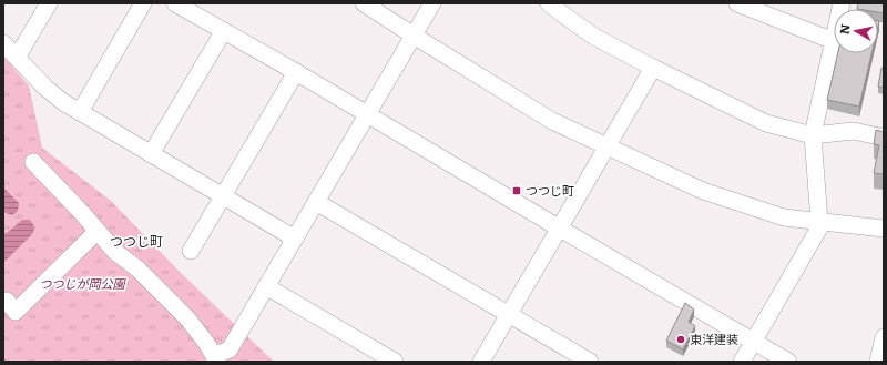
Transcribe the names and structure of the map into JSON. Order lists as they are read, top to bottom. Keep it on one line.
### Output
{"districts":["つつじ町"],"parks":["つつじが岡公園"],"places":{"transit":["つつじ町"],"other":["東洋建装"]},"north":"left"}
